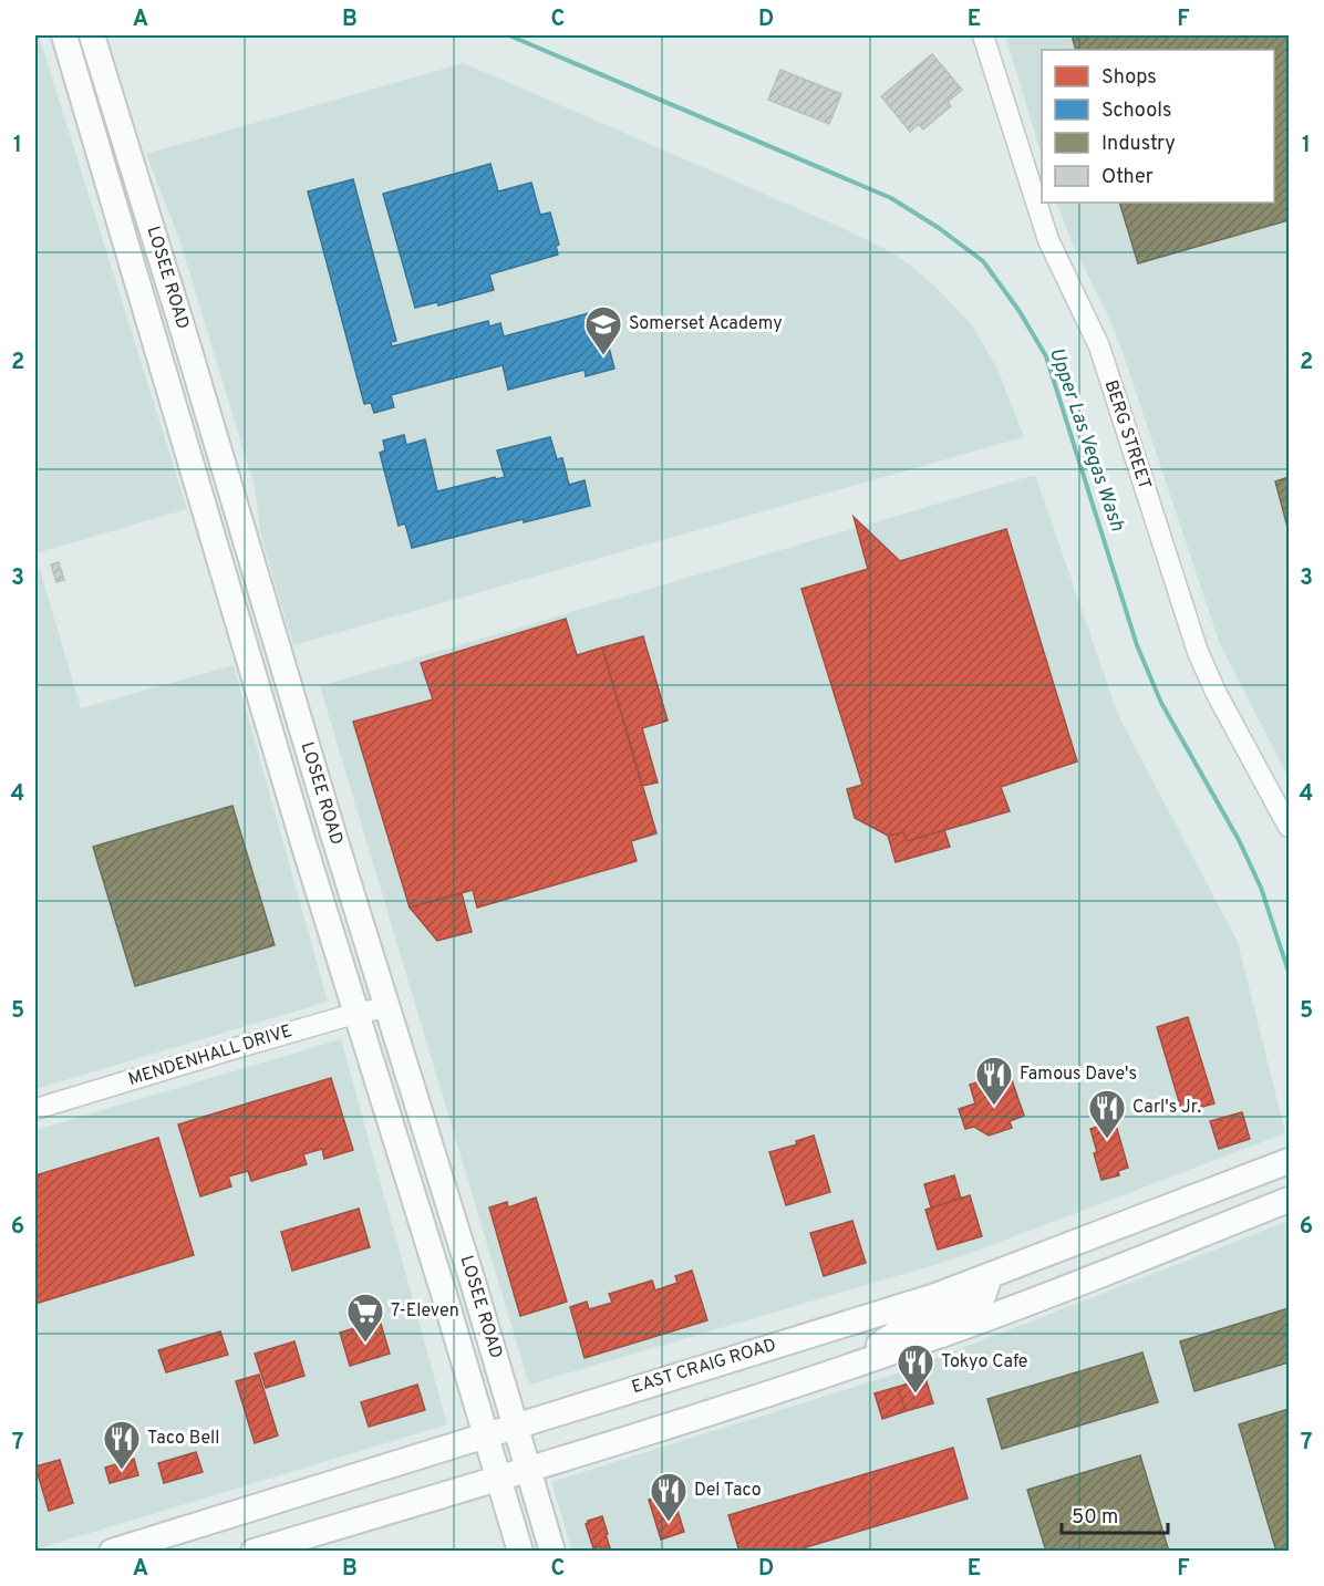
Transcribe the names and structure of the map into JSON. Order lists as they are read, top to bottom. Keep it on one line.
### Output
{"streets":{"main road":["LOSEE ROAD","EAST CRAIG ROAD"],"street":["BERG STREET","MENDENHALL DRIVE"]},"crossings":[["LOSEE ROAD","MENDENHALL DRIVE"],["LOSEE ROAD","EAST CRAIG ROAD"]],"water":["Upper Las Vegas Wash"],"places":{"school or university":["Somerset Academy"],"restaurant":["Famous Dave's","Carl's Jr.","Tokyo Cafe","Taco Bell","Del Taco"],"supermarket":["7-Eleven"]},"legend":["Shops","Schools","Industry","Other"],"scale_bar":"50 m","grid":{"columns":["A","B","C","D","E","F"],"rows":["1","2","3","4","5","6","7"]}}
